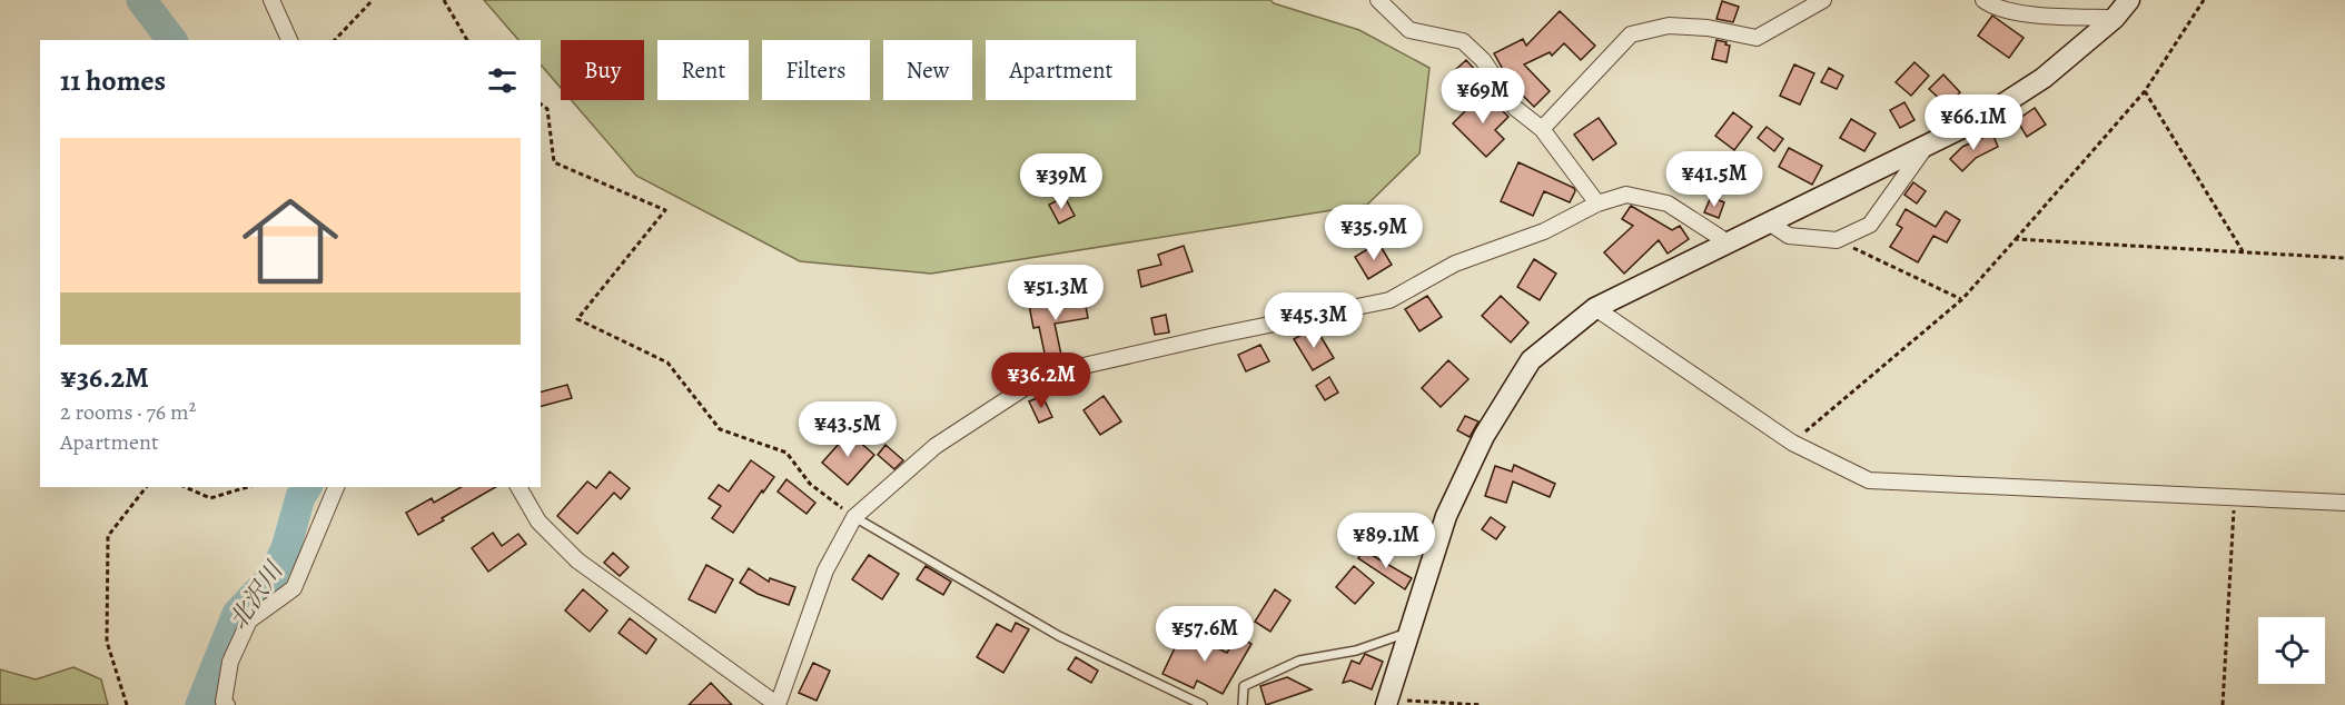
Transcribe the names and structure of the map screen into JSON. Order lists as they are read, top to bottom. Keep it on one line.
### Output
{"water":["北沢川"],"page":{"chip":["Buy","Rent","Filters","New","Apartment"],"heading":"11 homes","price":["¥69M","¥66.1M","¥41.5M","¥39M","¥35.9M","¥51.3M","¥45.3M","¥36.2M","¥43.5M","¥89.1M","¥57.6M"],"list":[{"name":"¥36.2M","note":"2 rooms · 76 m² · Apartment"}]}}
